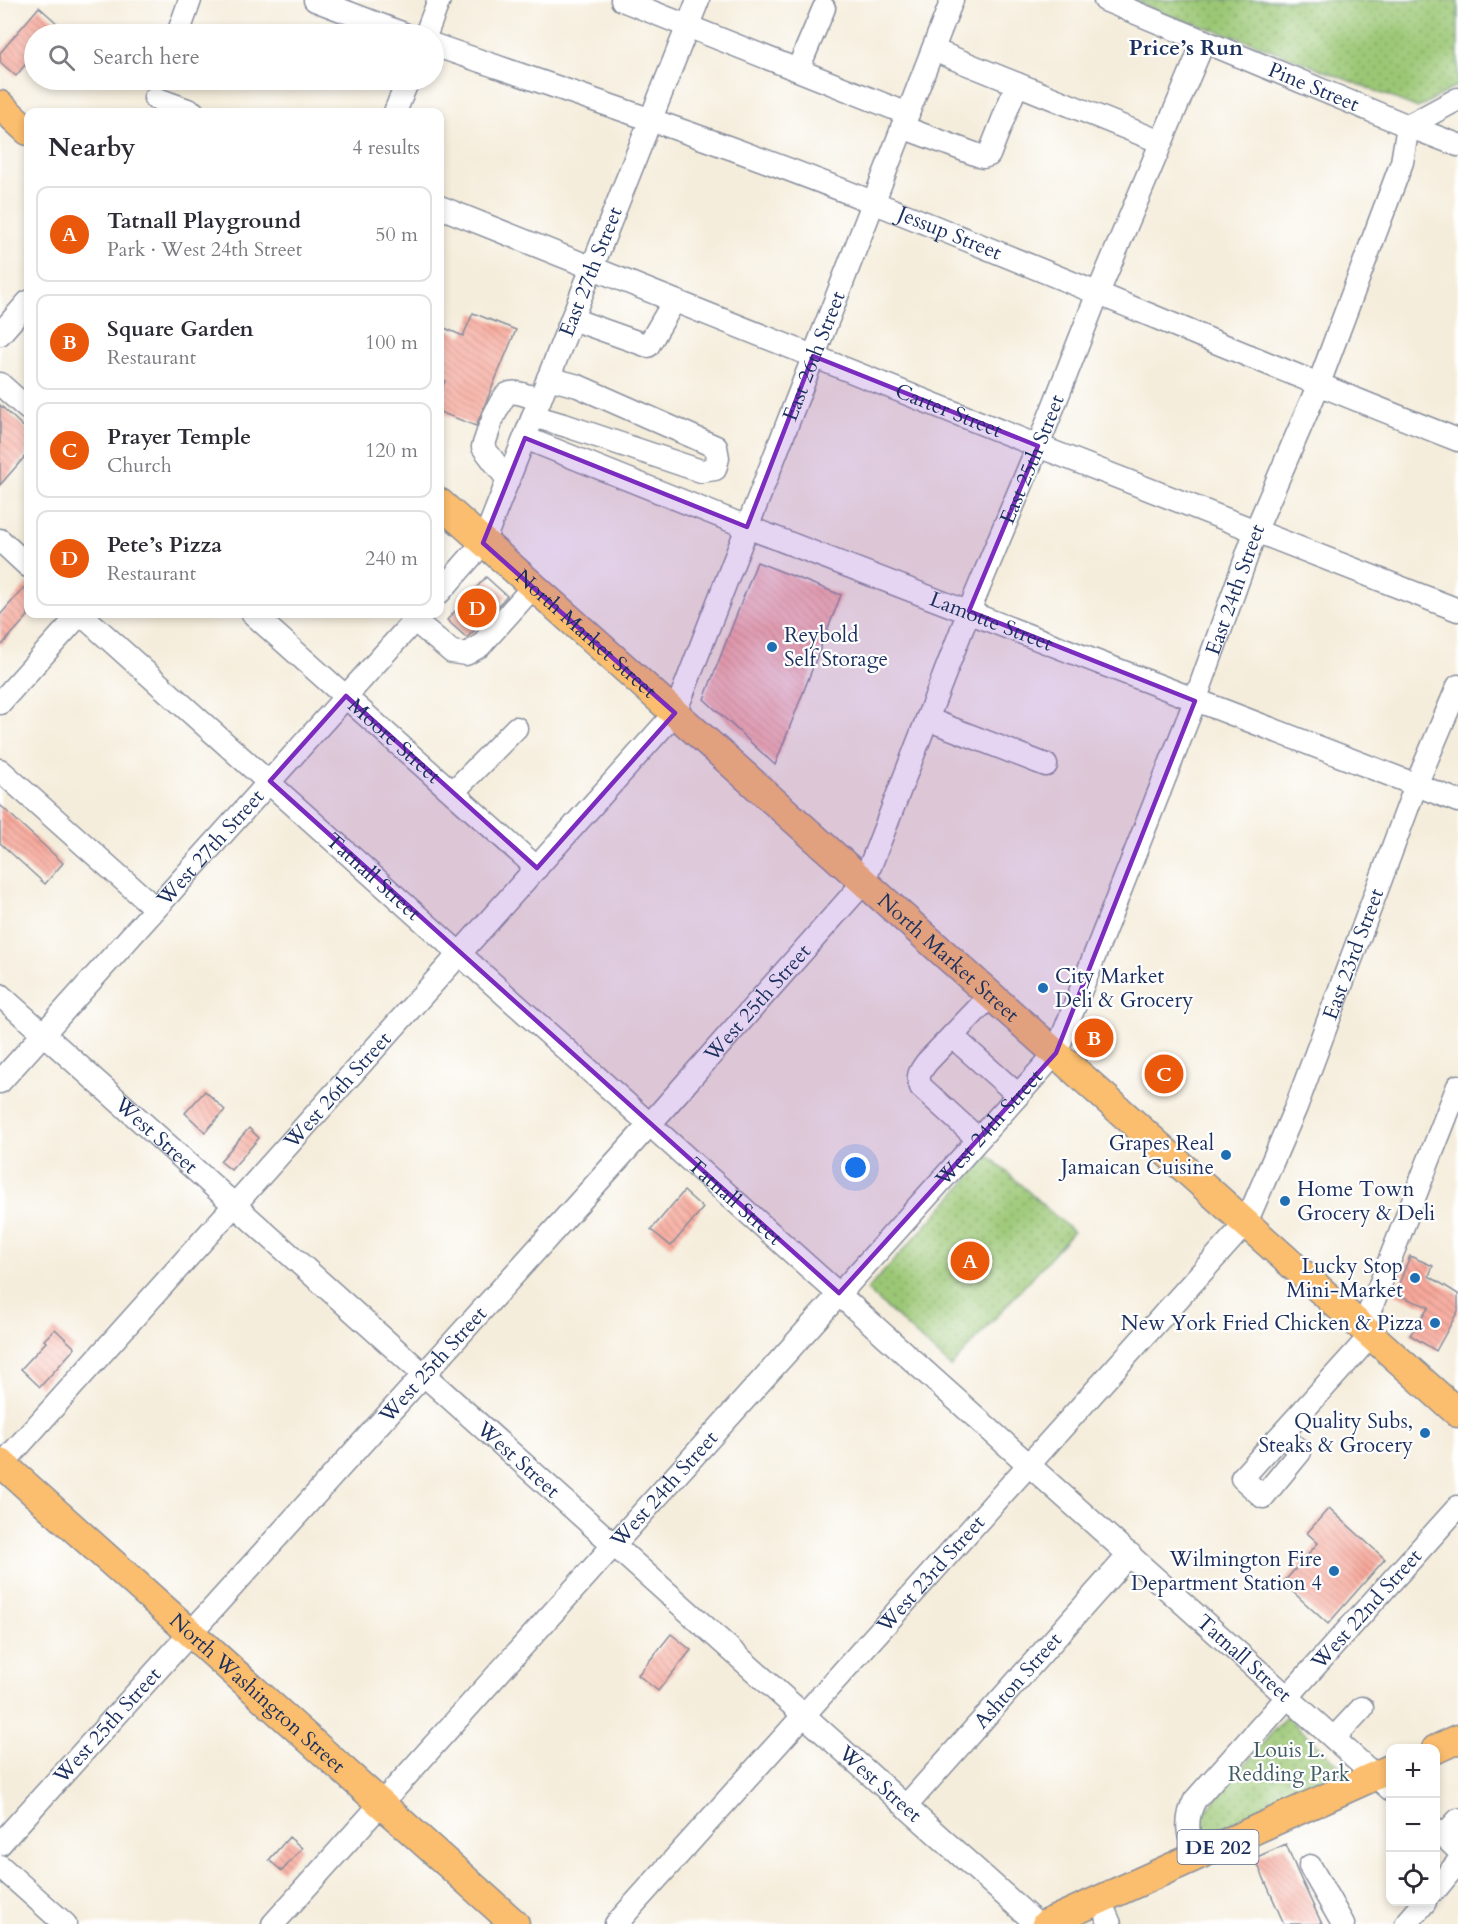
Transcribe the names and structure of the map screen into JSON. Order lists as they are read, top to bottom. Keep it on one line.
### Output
{"streets":{"main road":["North Market Street","North Washington Street","DE 202"],"street":["Pine Street","Jessup Street","East 27th Street","East 26th Street","Carter Street","East 25th Street","East 24th Street","Lamotte Street","Moore Street","West 27th Street","Tatnall Street","East 23rd Street","West 25th Street","West 26th Street","West 24th Street","West Street","West 23rd Street","West 22nd Street","Ashton Street"]},"crossings":[["Pine Street","East 25th Street"],["Pine Street","East 24th Street"],["Jessup Street","East 27th Street"],["Jessup Street","East 26th Street"],["Jessup Street","East 25th Street"],["Jessup Street","East 24th Street"],["East 27th Street","Carter Street"],["East 27th Street","Lamotte Street"],["East 27th Street","North Market Street"],["East 26th Street","Carter Street"],["East 26th Street","Lamotte Street"],["East 26th Street","North Market Street"],["East 26th Street","West 26th Street"],["Carter Street","East 25th Street"],["Carter Street","East 24th Street"],["East 25th Street","Lamotte Street"],["East 25th Street","North Market Street"],["East 25th Street","West 25th Street"],["East 24th Street","Lamotte Street"],["East 24th Street","North Market Street"],["East 24th Street","West 24th Street"],["Lamotte Street","East 23rd Street"],["North Market Street","East 23rd Street"],["North Market Street","West 25th Street"],["North Market Street","West 26th Street"],["North Market Street","West 24th Street"],["North Market Street","West 23rd Street"],["Moore Street","West 27th Street"],["Moore Street","West 26th Street"],["West 27th Street","Tatnall Street"],["West 27th Street","West Street"],["Tatnall Street","West 25th Street"],["Tatnall Street","West 26th Street"],["Tatnall Street","West 24th Street"],["Tatnall Street","West 23rd Street"],["Tatnall Street","West 22nd Street"],["Tatnall Street","Ashton Street"],["Tatnall Street","DE 202"],["East 23rd Street","West 23rd Street"],["West 25th Street","West Street"],["West 25th Street","North Washington Street"],["West 26th Street","West Street"],["West 26th Street","North Washington Street"],["West 24th Street","West Street"],["West 24th Street","North Washington Street"],["West Street","West 23rd Street"],["West Street","Ashton Street"],["West 22nd Street","DE 202"]],"districts":["Price’s Run"],"parks":["Louis L. Redding Park"],"places":["Reybold Self Storage","City Market Deli & Grocery","Grapes Real Jamaican Cuisine","Home Town Grocery & Deli","Lucky Stop Mini-Market","New York Fried Chicken & Pizza","Quality Subs, Steaks & Grocery","Wilmington Fire Department Station 4"],"page":{"search":"Search here","heading":["Nearby","4 results"],"list":[{"mark":"A","name":"Tatnall Playground","note":"Park · West 24th Street","value":"50 m"},{"mark":"B","name":"Square Garden","note":"Restaurant","value":"100 m"},{"mark":"C","name":"Prayer Temple","note":"Church","value":"120 m"},{"mark":"D","name":"Pete’s Pizza","note":"Restaurant","value":"240 m"}],"pins":["D","B","C","A"],"map_buttons":["+","−"]}}
